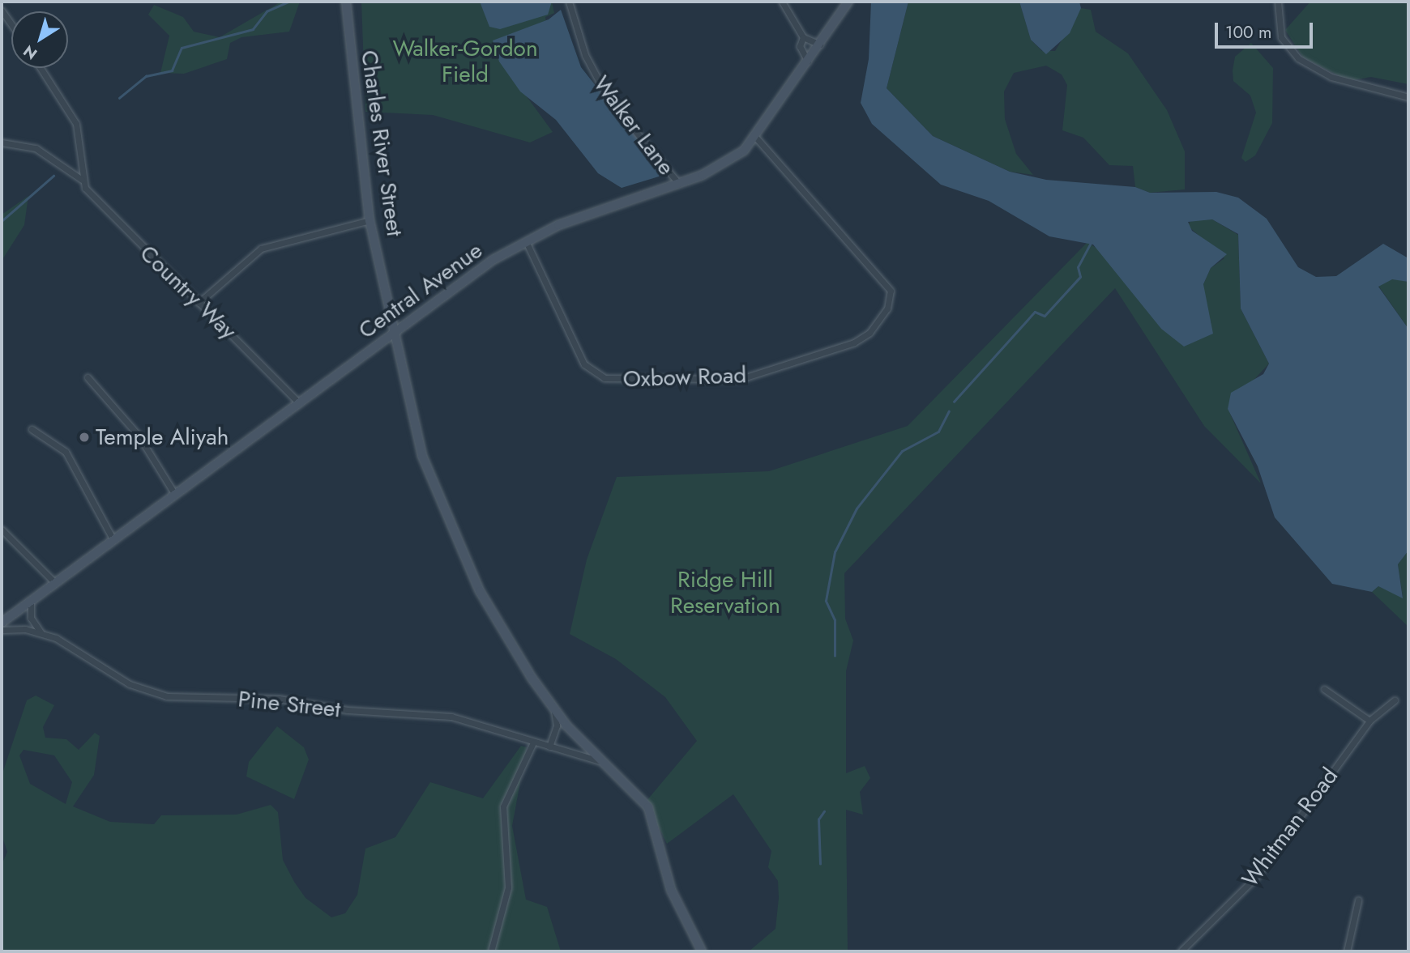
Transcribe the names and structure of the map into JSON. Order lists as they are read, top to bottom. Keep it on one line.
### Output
{"streets":{"main road":["Charles River Street","Central Avenue"],"street":["Walker Lane","Country Way","Oxbow Road","Pine Street","Whitman Road"]},"crossings":[["Walker Lane","Central Avenue"],["Charles River Street","Central Avenue"],["Charles River Street","Pine Street"],["Central Avenue","Country Way"],["Central Avenue","Oxbow Road"]],"parks":["Walker-Gordon Field","Ridge Hill Reservation"],"places":["Temple Aliyah"],"scale_bar":"100 m","north":"bottom left"}
